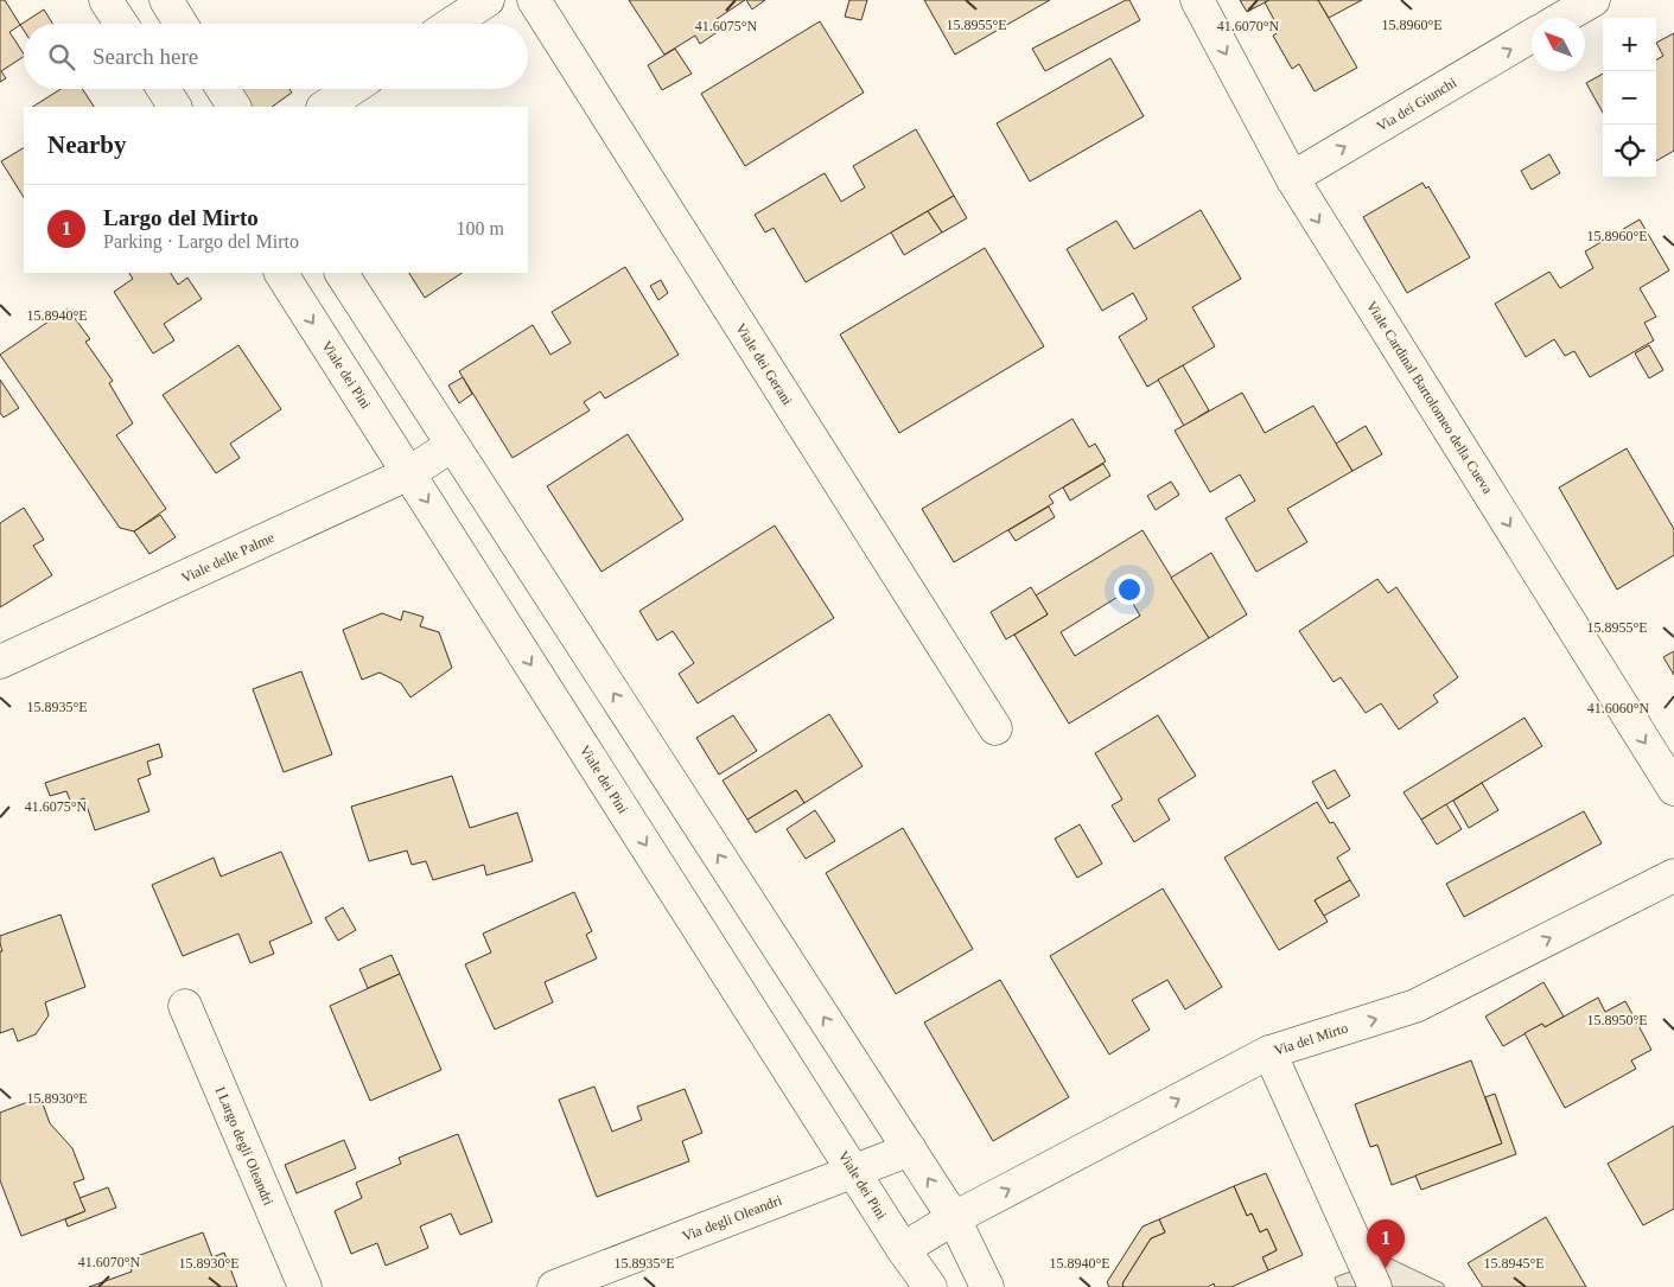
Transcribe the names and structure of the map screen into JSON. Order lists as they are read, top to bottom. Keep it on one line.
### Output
{"streets":{"street":["Via dei Giunchi","Viale dei Gerani","Viale dei Pini","Viale Cardinal Bartolomeo della Cueva","Viale delle Palme","Via del Mirto","I Largo degli Oleandri","Via degli Oleandri"]},"crossings":[["Via dei Giunchi","Viale Cardinal Bartolomeo della Cueva"],["Viale dei Pini","Viale delle Palme"],["Viale dei Pini","Via del Mirto"],["Viale dei Pini","Via degli Oleandri"]],"one_way":["Via dei Giunchi","Viale Cardinal Bartolomeo della Cueva","Via del Mirto"],"north":"top left","page":{"map_buttons":["+","−"],"search":"Search here","heading":"Nearby","list":[{"mark":"1","name":"Largo del Mirto","note":"Parking · Largo del Mirto","value":"100 m"}],"pins":"1"},"coordinates":["15.8955°E","15.8960°E","41.6075°N","41.6070°N","15.8940°E","15.8935°E","41.6060°N","15.8950°E","15.8930°E","15.8945°E"]}
